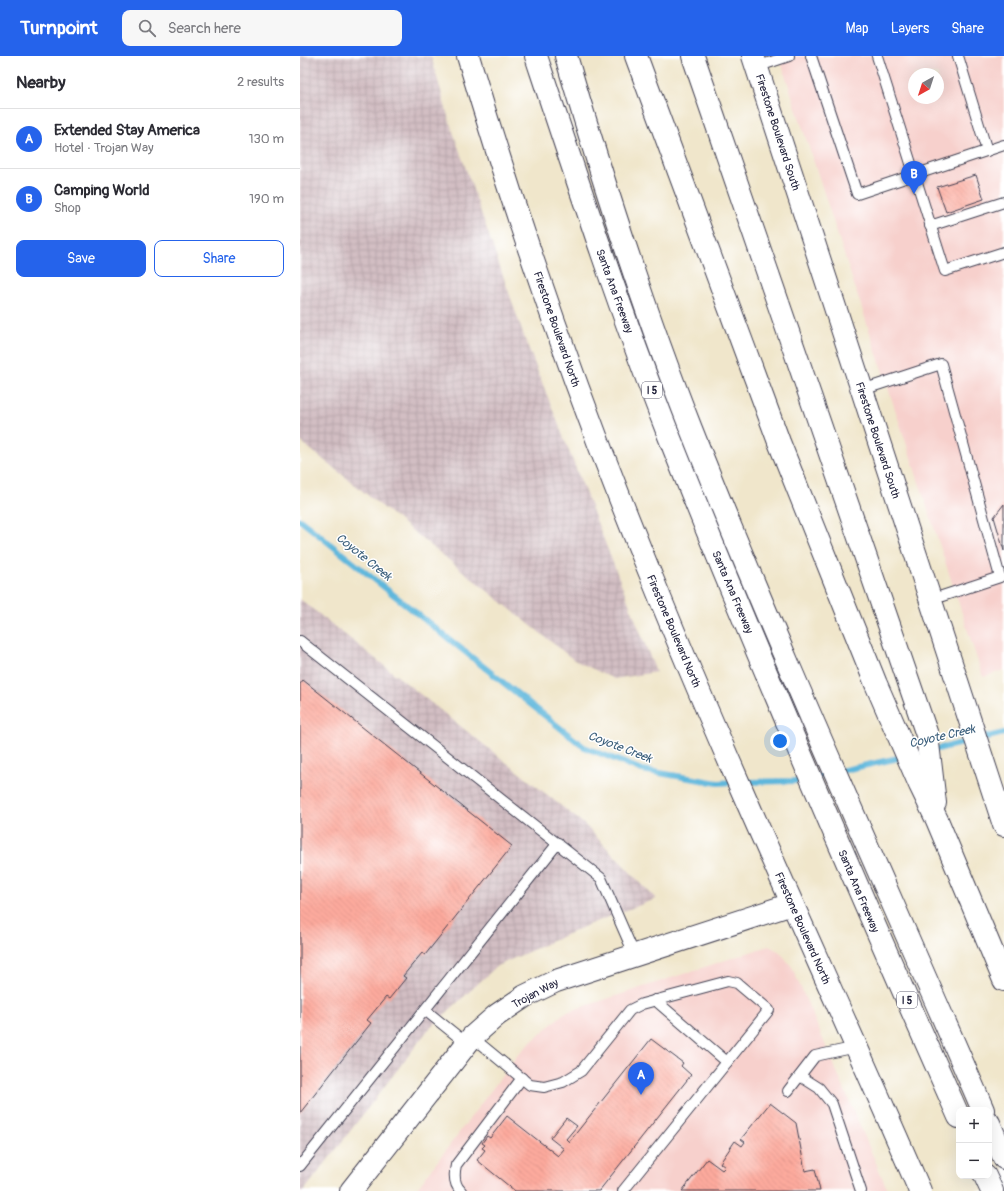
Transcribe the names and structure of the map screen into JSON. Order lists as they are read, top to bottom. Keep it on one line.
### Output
{"streets":{"main road":["Firestone Boulevard South","Santa Ana Freeway","Firestone Boulevard North","I 5","Trojan Way"]},"crossings":[["Firestone Boulevard North","Trojan Way"]],"water":["Coyote Creek"],"north":"bottom left","page":{"header":"Turnpoint","search":"Search here","nav":["Map","Layers","Share"],"heading":["Nearby","2 results"],"list":[{"mark":"A","name":"Extended Stay America","note":"Hotel · Trojan Way","value":"130 m"},{"mark":"B","name":"Camping World","note":"Shop","value":"190 m"}],"pins":["B","A"],"buttons":["Save","Share"],"map_buttons":["+","−"]}}
